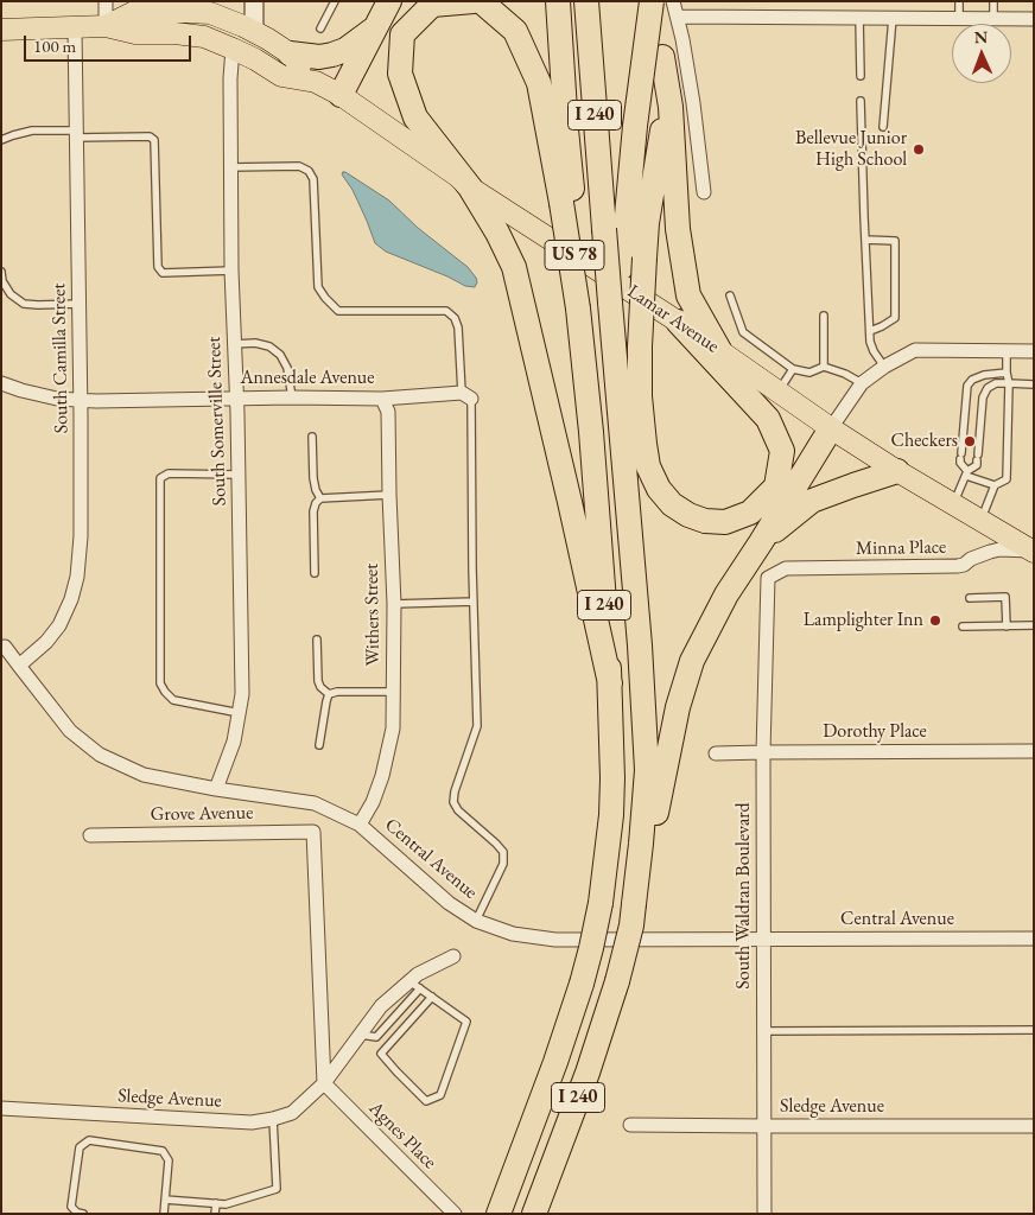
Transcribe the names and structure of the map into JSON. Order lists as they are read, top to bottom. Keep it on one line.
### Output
{"streets":{"highway":["I 240"],"main road":["US 78","Lamar Avenue"],"street":["South Camilla Street","Annesdale Avenue","South Somerville Street","Minna Place","Withers Street","Dorothy Place","Grove Avenue","Central Avenue","South Waldran Boulevard","Sledge Avenue","Agnes Place"]},"crossings":[["US 78","Lamar Avenue"],["US 78","South Camilla Street"],["US 78","South Somerville Street"],["Lamar Avenue","Minna Place"],["South Camilla Street","Annesdale Avenue"],["South Camilla Street","Central Avenue"],["Annesdale Avenue","South Somerville Street"],["Annesdale Avenue","Withers Street"],["South Somerville Street","Central Avenue"],["Minna Place","South Waldran Boulevard"],["Withers Street","Central Avenue"],["Dorothy Place","South Waldran Boulevard"],["Grove Avenue","Sledge Avenue"],["Grove Avenue","Agnes Place"],["Central Avenue","South Waldran Boulevard"],["South Waldran Boulevard","Sledge Avenue"],["Sledge Avenue","Agnes Place"]],"places":["Bellevue Junior High School","Checkers","Lamplighter Inn"],"scale_bar":"100 m","north":"top"}
